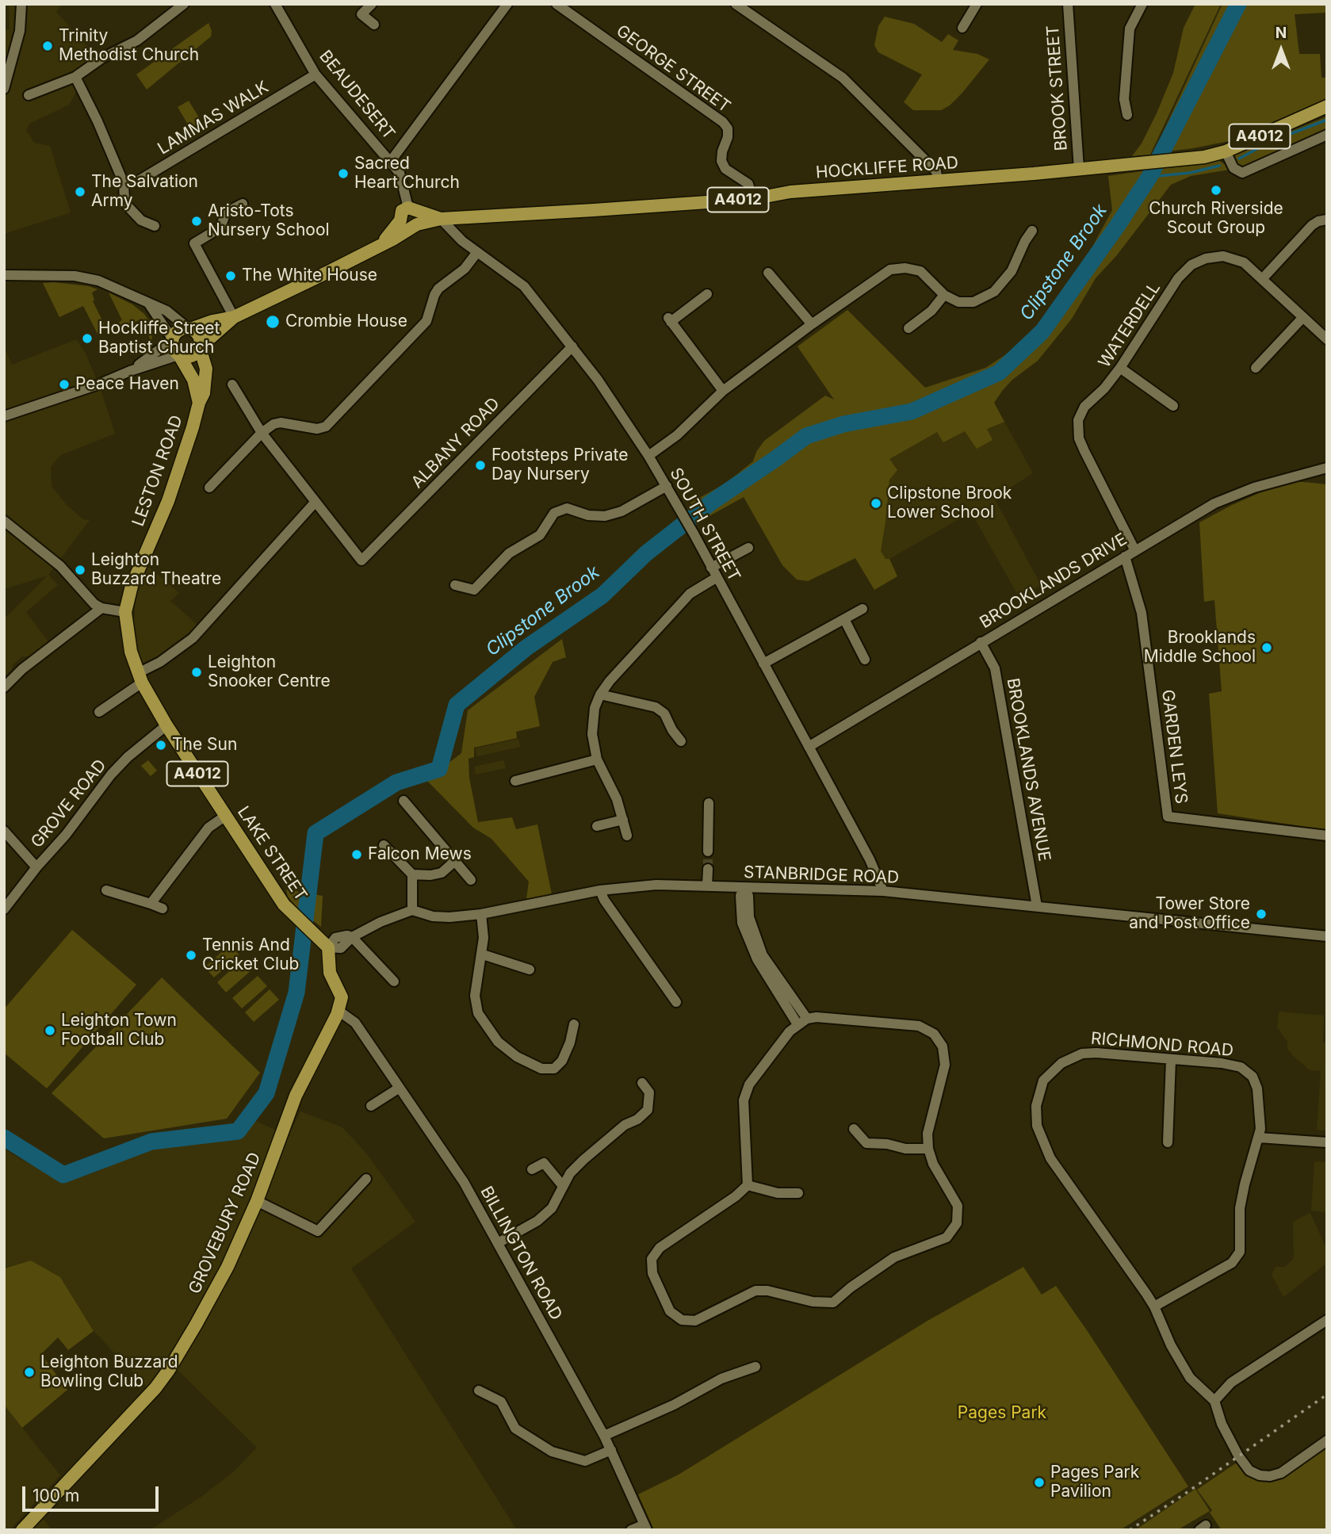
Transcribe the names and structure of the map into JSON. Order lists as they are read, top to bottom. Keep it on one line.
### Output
{"streets":{"main road":["A4012","HOCKLIFFE ROAD","LESTON ROAD","LAKE STREET","GROVEBURY ROAD"],"street":["GEORGE STREET","BROOK STREET","BEAUDESERT","LAMMAS WALK","WATERDELL","ALBANY ROAD","SOUTH STREET","BROOKLANDS DRIVE","GARDEN LEYS","BROOKLANDS AVENUE","GROVE ROAD","STANBRIDGE ROAD","RICHMOND ROAD","BILLINGTON ROAD"]},"crossings":[["GEORGE STREET","HOCKLIFFE ROAD"],["BROOK STREET","HOCKLIFFE ROAD"],["BEAUDESERT","LAMMAS WALK"],["BEAUDESERT","HOCKLIFFE ROAD"],["HOCKLIFFE ROAD","SOUTH STREET"],["WATERDELL","BROOKLANDS DRIVE"],["ALBANY ROAD","SOUTH STREET"],["LESTON ROAD","LAKE STREET"],["SOUTH STREET","BROOKLANDS DRIVE"],["SOUTH STREET","STANBRIDGE ROAD"],["BROOKLANDS DRIVE","GARDEN LEYS"],["BROOKLANDS DRIVE","BROOKLANDS AVENUE"],["BROOKLANDS AVENUE","STANBRIDGE ROAD"],["GROVE ROAD","LAKE STREET"],["GROVEBURY ROAD","BILLINGTON ROAD"]],"water":["Clipstone Brook"],"parks":["Pages Park"],"places":["Trinity Methodist Church","Sacred Heart Church","Church Riverside Scout Group","The Salvation Army","Aristo-Tots Nursery School","The White House","Crombie House","Hockliffe Street Baptist Church","Peace Haven","Footsteps Private Day Nursery","Clipstone Brook Lower School","Leighton Buzzard Theatre","Brooklands Middle School","Leighton Snooker Centre","The Sun","Falcon Mews","Tower Store and Post Office","Tennis And Cricket Club","Leighton Town Football Club","Leighton Buzzard Bowling Club","Pages Park Pavilion"],"scale_bar":"100 m","north":"top"}
